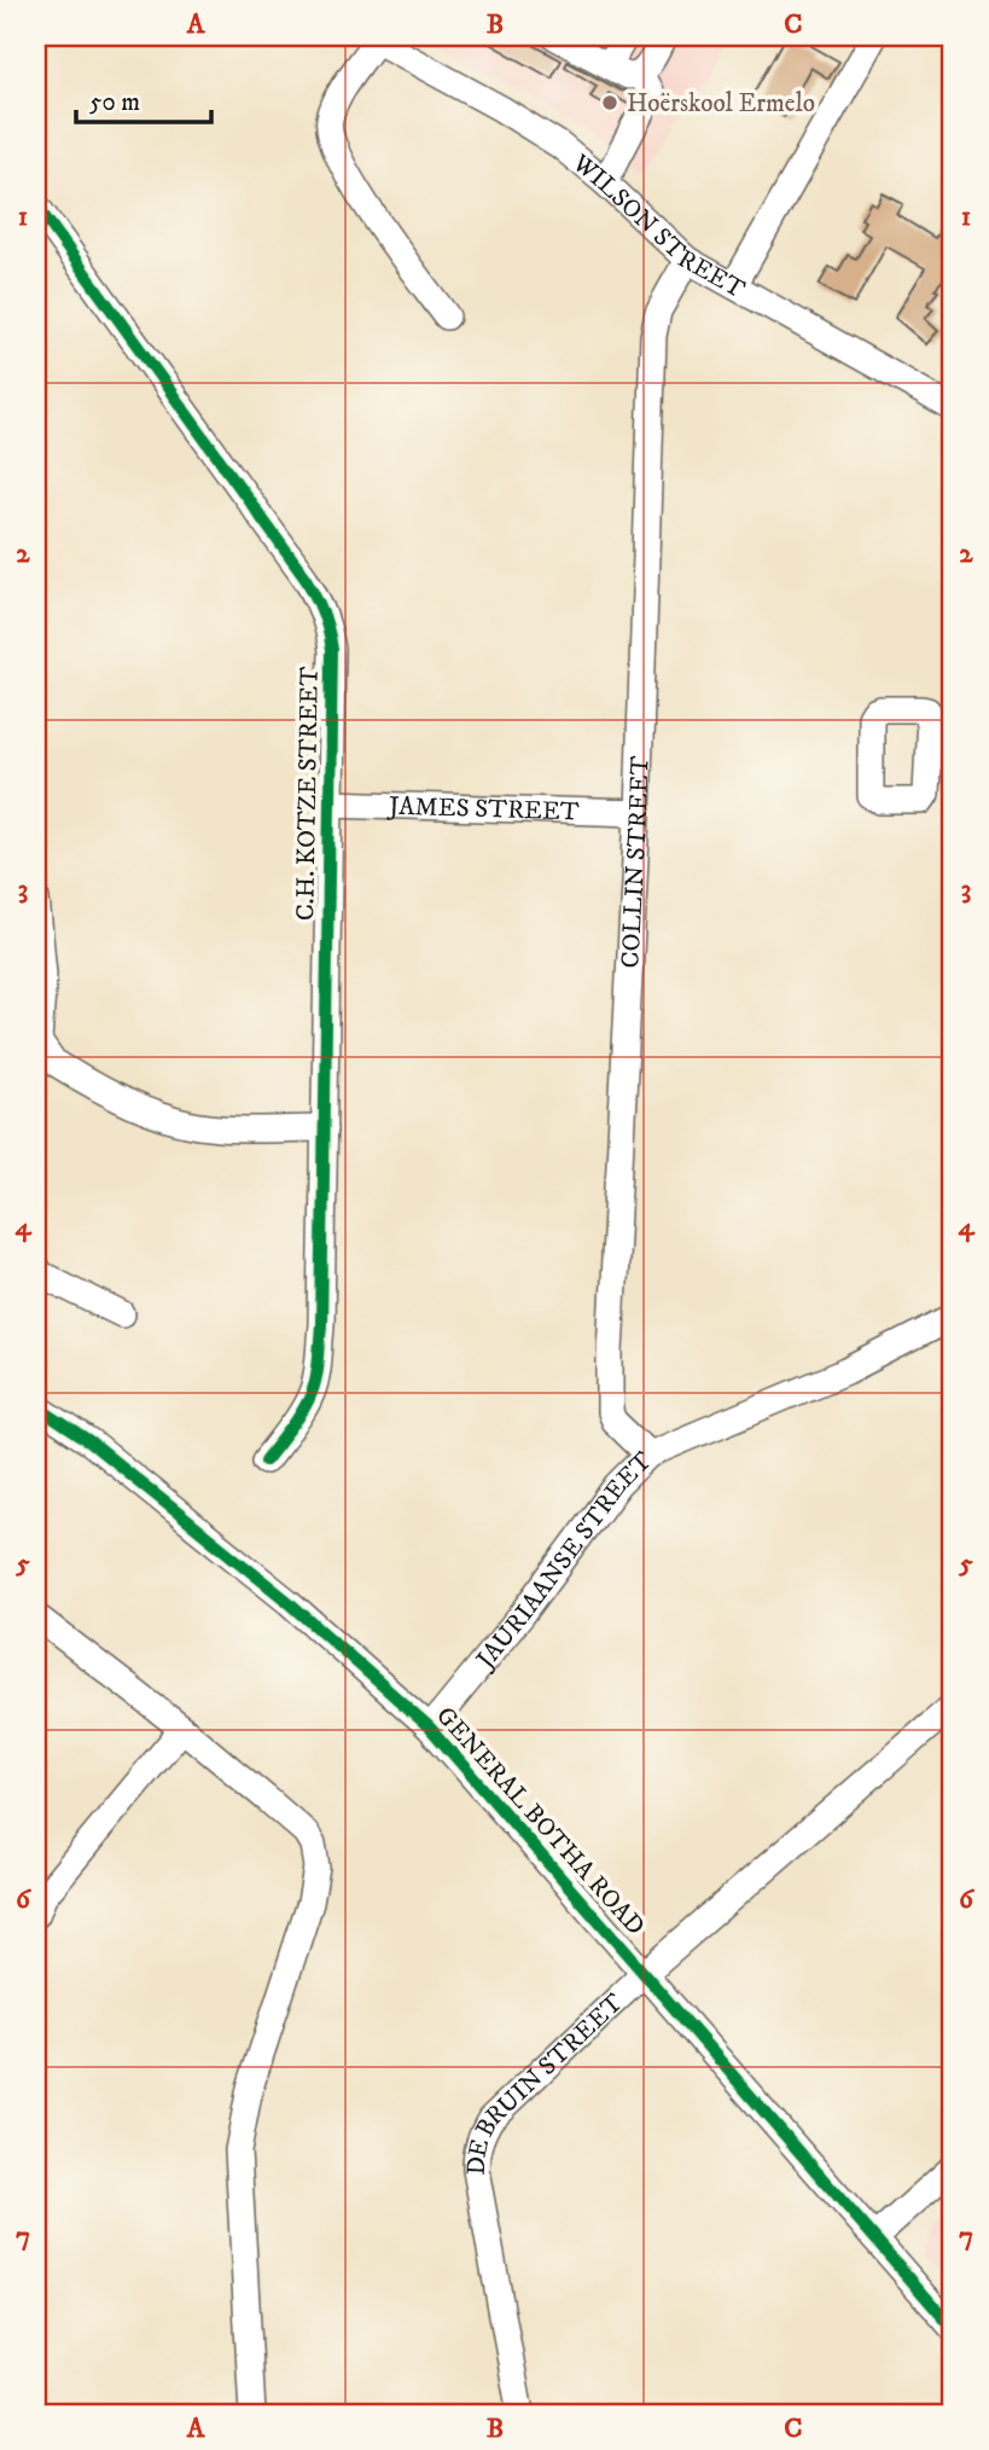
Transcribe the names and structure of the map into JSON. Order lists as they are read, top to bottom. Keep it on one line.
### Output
{"streets":{"street":["WILSON STREET","C.H. KOTZE STREET","JAMES STREET","COLLIN STREET","JAURIAANSE STREET","GENERAL BOTHA ROAD","DE BRUIN STREET"]},"crossings":[["WILSON STREET","COLLIN STREET"],["C.H. KOTZE STREET","JAMES STREET"],["JAMES STREET","COLLIN STREET"],["COLLIN STREET","JAURIAANSE STREET"],["JAURIAANSE STREET","GENERAL BOTHA ROAD"],["GENERAL BOTHA ROAD","DE BRUIN STREET"]],"places":["Hoërskool Ermelo"],"scale_bar":"50 m","grid":{"columns":["A","B","C"],"rows":["1","2","3","4","5","6","7"]}}
